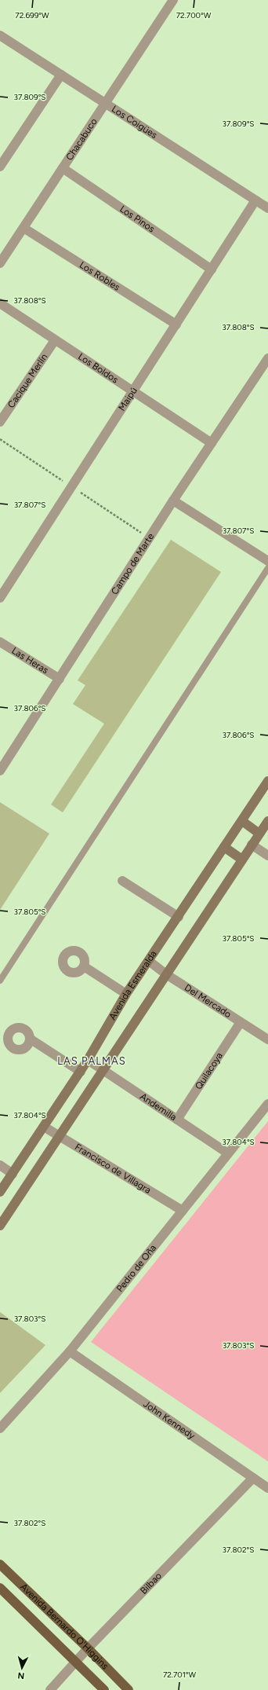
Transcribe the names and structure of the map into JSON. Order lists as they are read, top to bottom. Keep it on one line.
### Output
{"streets":{"main road":["Avenida Bernardo O'Higgins"],"street":["Los Coigües","Chacabuco","Los Pinos","Los Robles","Los Boldos","Cacique Merlín","Maipú","Campo de Marte","Las Heras","Avenida Esmeralda","Del Mercado","Quilacoya","Andemilla","Francisco de Villagra","Pedro de Oña","John Kennedy","Bilbao"]},"crossings":[["Los Coigües","Chacabuco"],["Los Coigües","Maipú"],["Chacabuco","Los Pinos"],["Chacabuco","Los Robles"],["Los Pinos","Maipú"],["Los Robles","Maipú"],["Los Boldos","Cacique Merlín"],["Los Boldos","Maipú"],["Los Boldos","Campo de Marte"],["Campo de Marte","Las Heras"],["Avenida Esmeralda","Del Mercado"],["Avenida Esmeralda","Andemilla"],["Avenida Esmeralda","Francisco de Villagra"],["Del Mercado","Quilacoya"],["Quilacoya","Andemilla"],["Andemilla","Pedro de Oña"],["Francisco de Villagra","Pedro de Oña"],["Pedro de Oña","John Kennedy"],["John Kennedy","Bilbao"],["Bilbao","Avenida Bernardo O'Higgins"]],"districts":["LAS PALMAS"],"north":"bottom","coordinates":["72.699°W","72.700°W","37.809°S","37.808°S","37.807°S","37.806°S","37.805°S","37.804°S","37.803°S","37.802°S","72.701°W"]}
